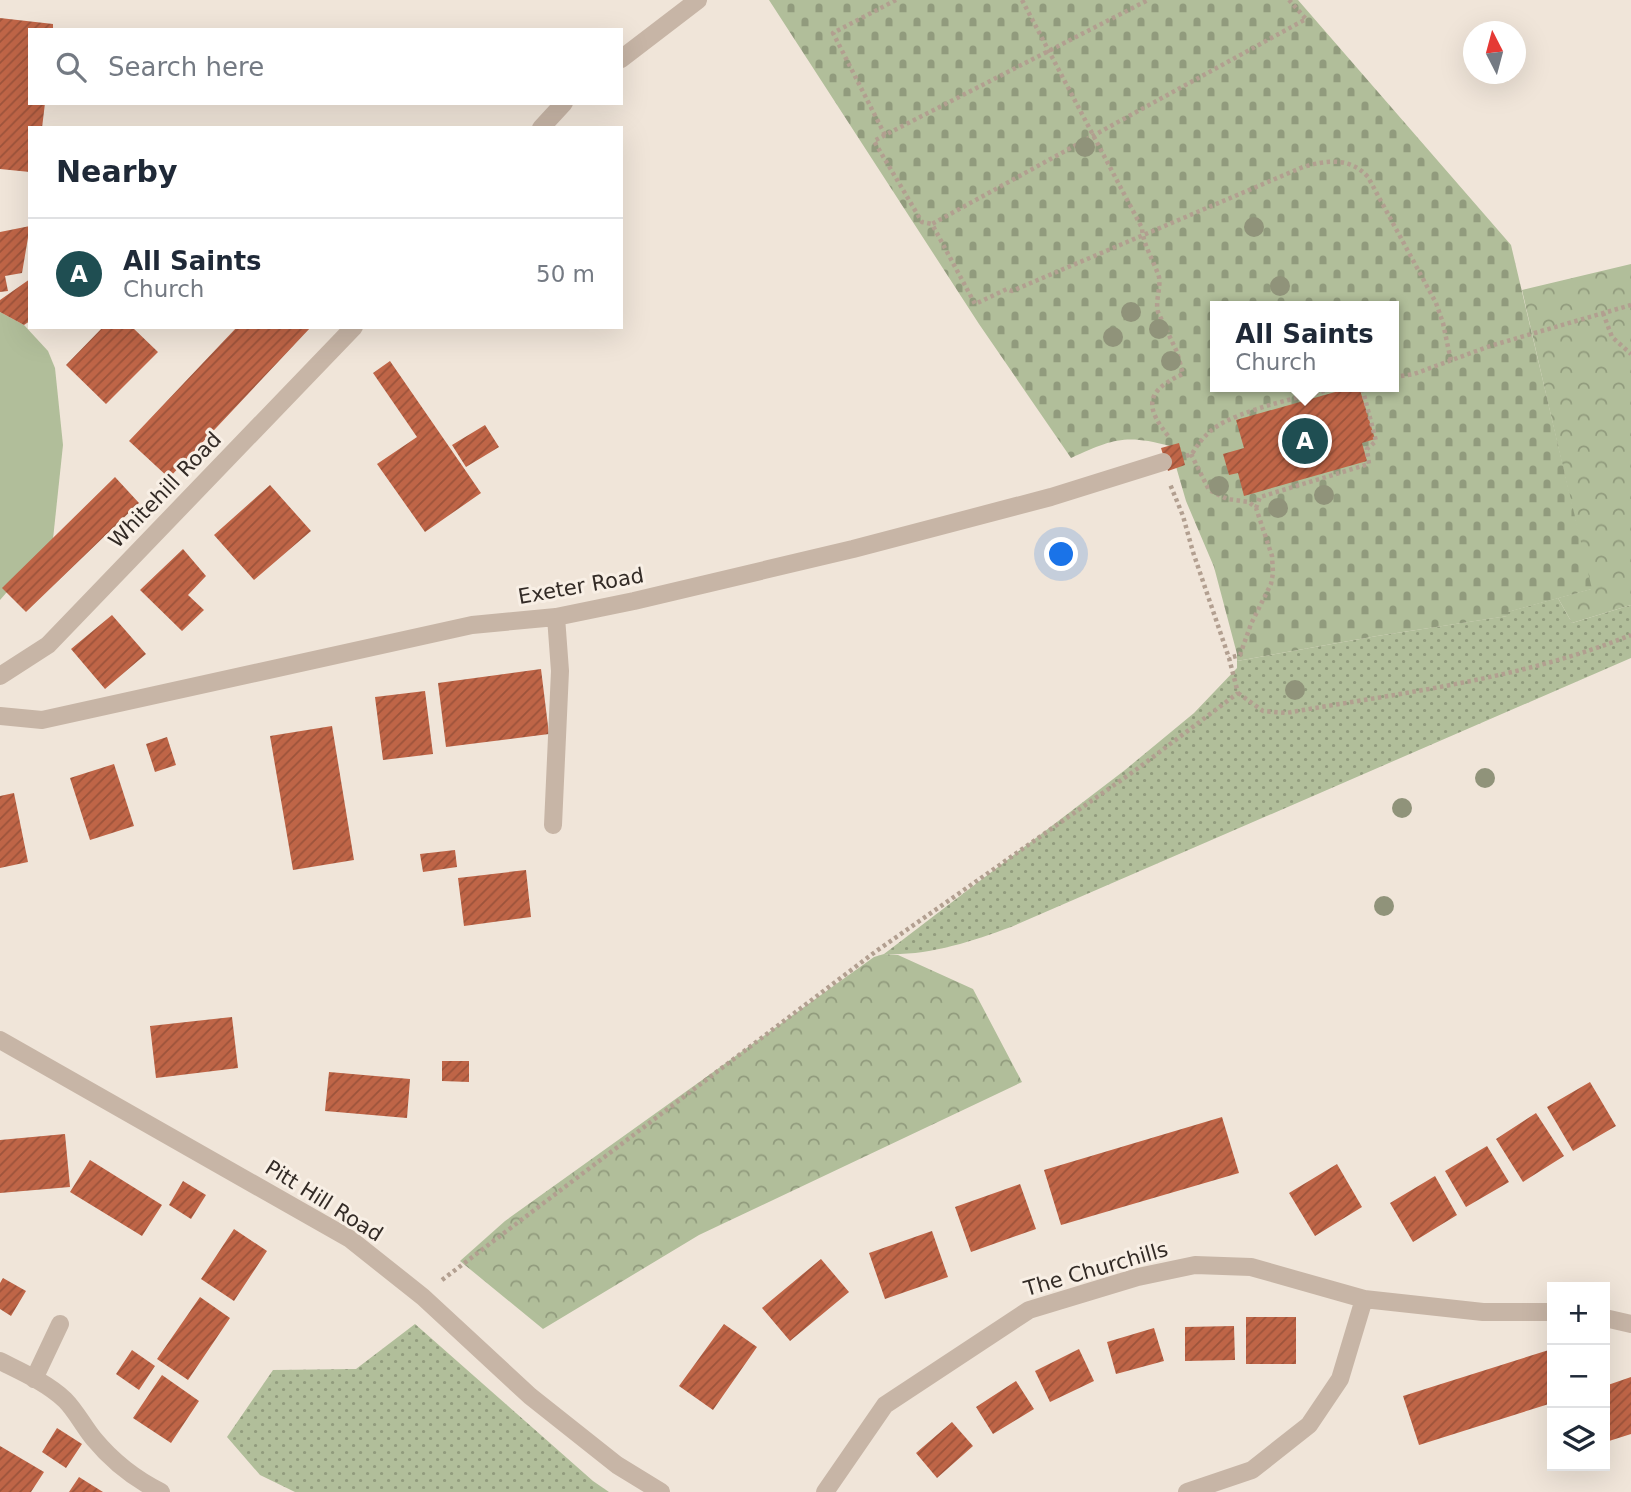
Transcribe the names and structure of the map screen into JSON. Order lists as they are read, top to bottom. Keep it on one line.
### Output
{"streets":{"street":["Whitehill Road","Exeter Road","Pitt Hill Road","The Churchills"]},"north":"top","page":{"search":"Search here","heading":"Nearby","list":[{"mark":"A","name":"All Saints","note":"Church","value":"50 m"}],"popup":["All Saints","Church"],"pins":"A","map_buttons":["+","−"]}}
